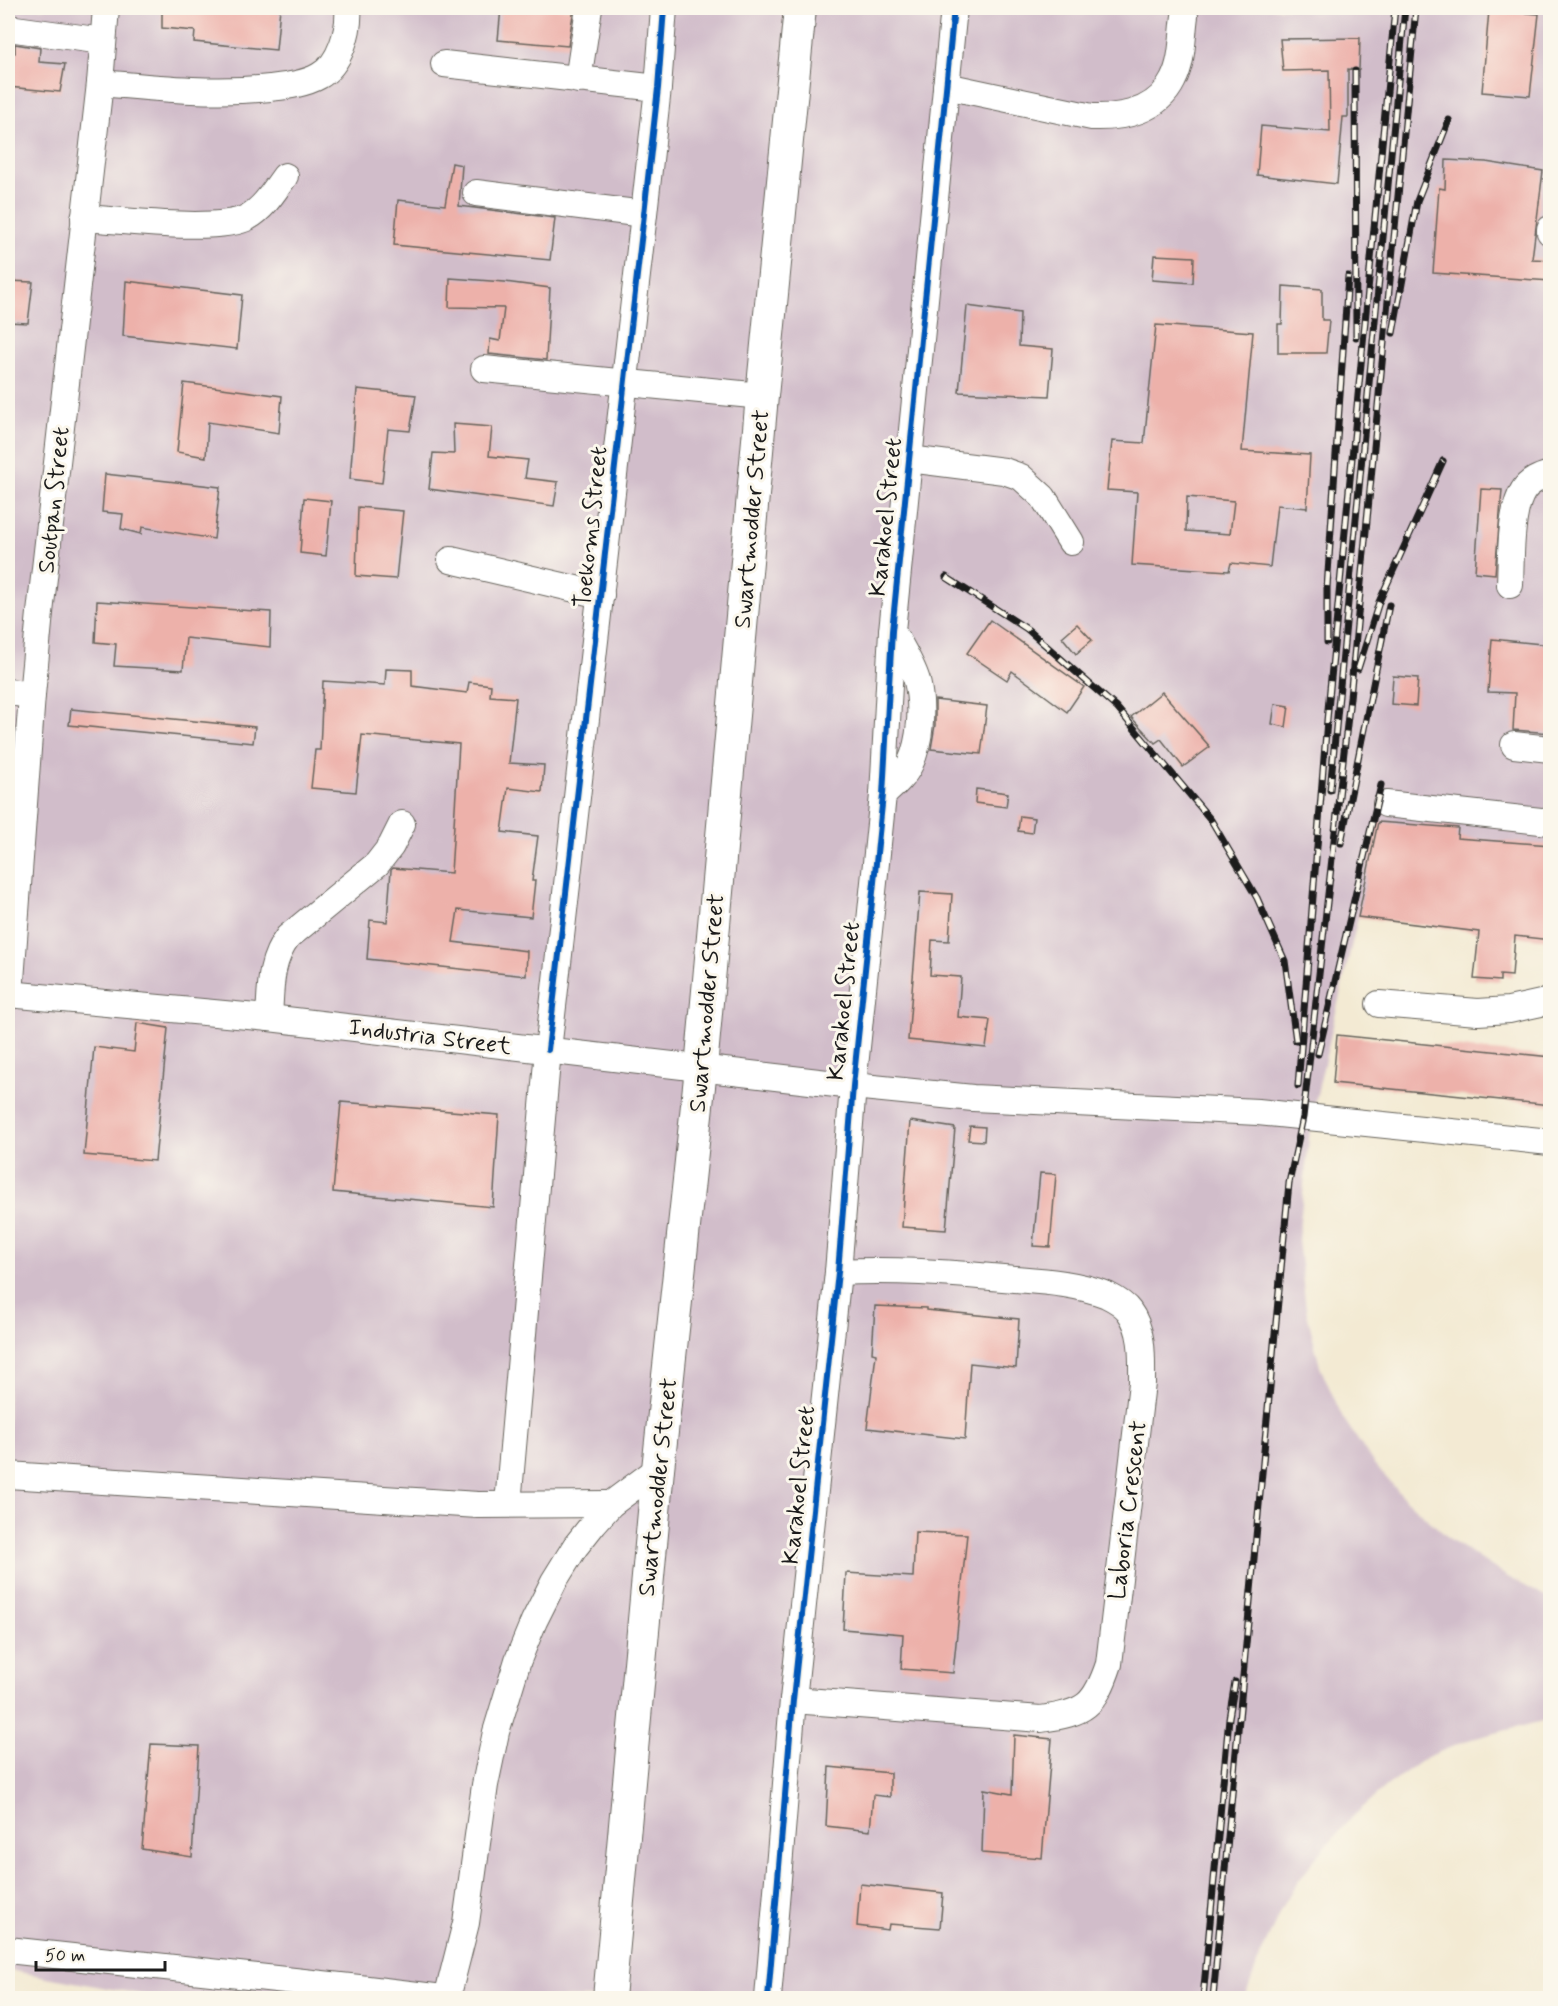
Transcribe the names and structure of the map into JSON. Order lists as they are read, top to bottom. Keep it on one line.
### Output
{"streets":{"main road":["Swartmodder Street"],"street":["Soutpan Street","Karakoel Street","Toekoms Street","Industria Street","Laboria Crescent"]},"crossings":[["Soutpan Street","Industria Street"],["Karakoel Street","Industria Street"],["Karakoel Street","Laboria Crescent"],["Swartmodder Street","Industria Street"],["Toekoms Street","Industria Street"]],"scale_bar":"50 m"}
